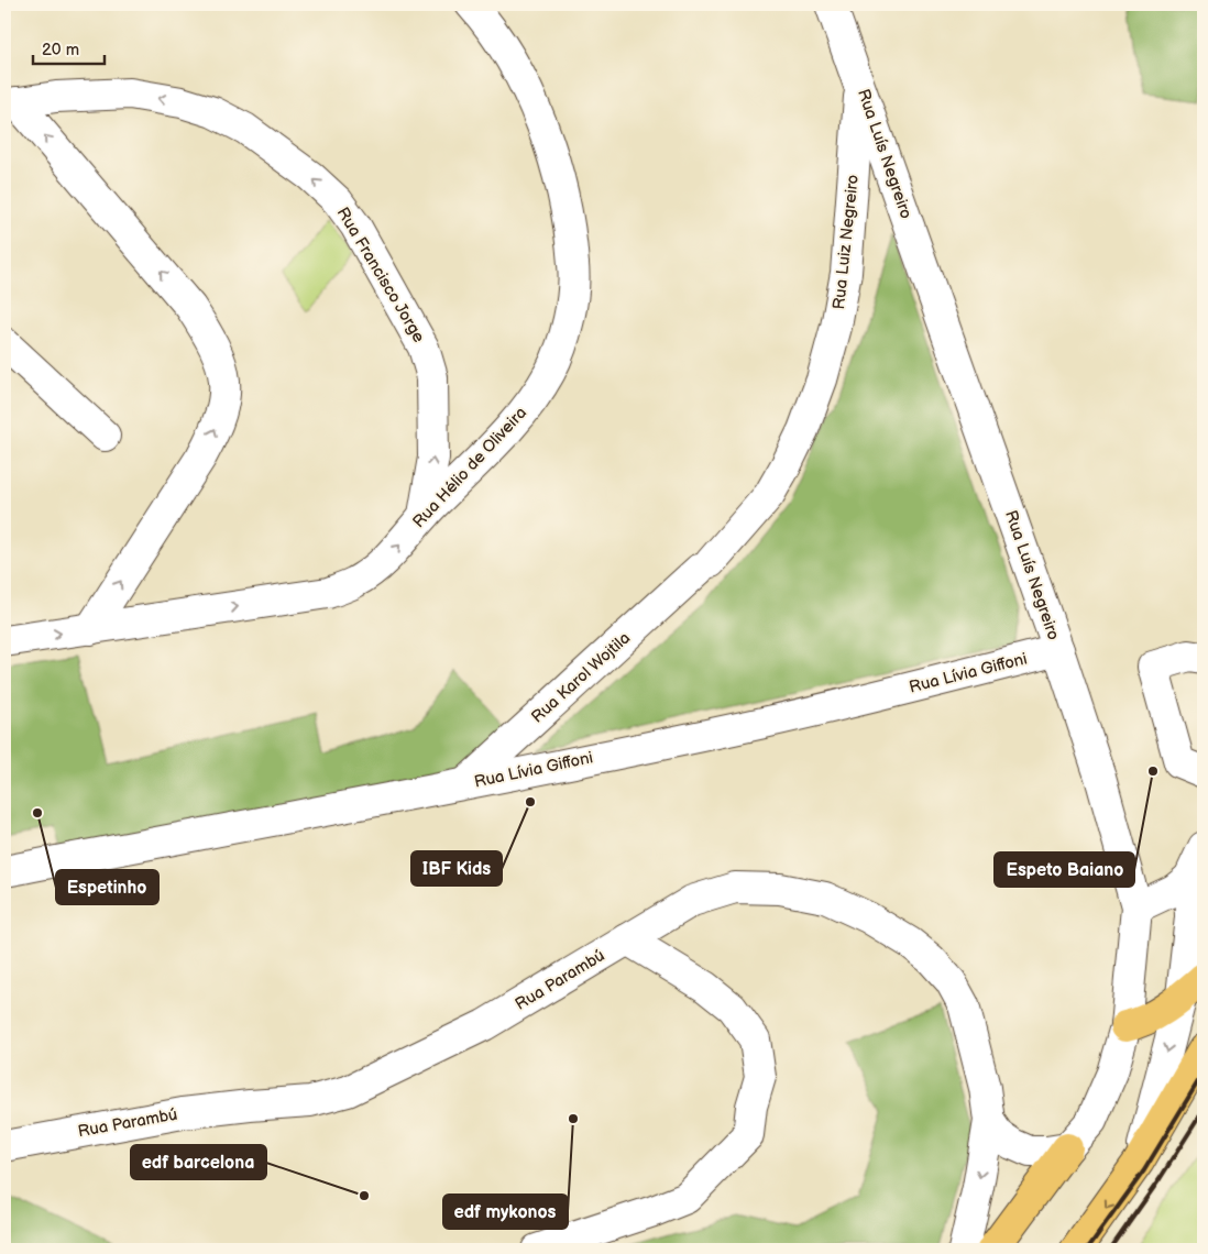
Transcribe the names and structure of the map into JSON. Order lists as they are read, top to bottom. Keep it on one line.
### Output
{"streets":{"street":["Rua Luís Negreiro","Rua Luiz Negreiro","Rua Francisco Jorge","Rua Hélio de Oliveira","Rua Lívia Giffoni","Rua Karol Wojtila","Rua Parambú"]},"crossings":[["Rua Luís Negreiro","Rua Luiz Negreiro"],["Rua Luís Negreiro","Rua Lívia Giffoni"],["Rua Luiz Negreiro","Rua Karol Wojtila"],["Rua Francisco Jorge","Rua Hélio de Oliveira"],["Rua Lívia Giffoni","Rua Karol Wojtila"]],"one_way":["Rua Francisco Jorge","Rua Hélio de Oliveira"],"places":["Espeto Baiano","IBF Kids","Espetinho","edf mykonos","edf barcelona"],"scale_bar":"20 m"}
